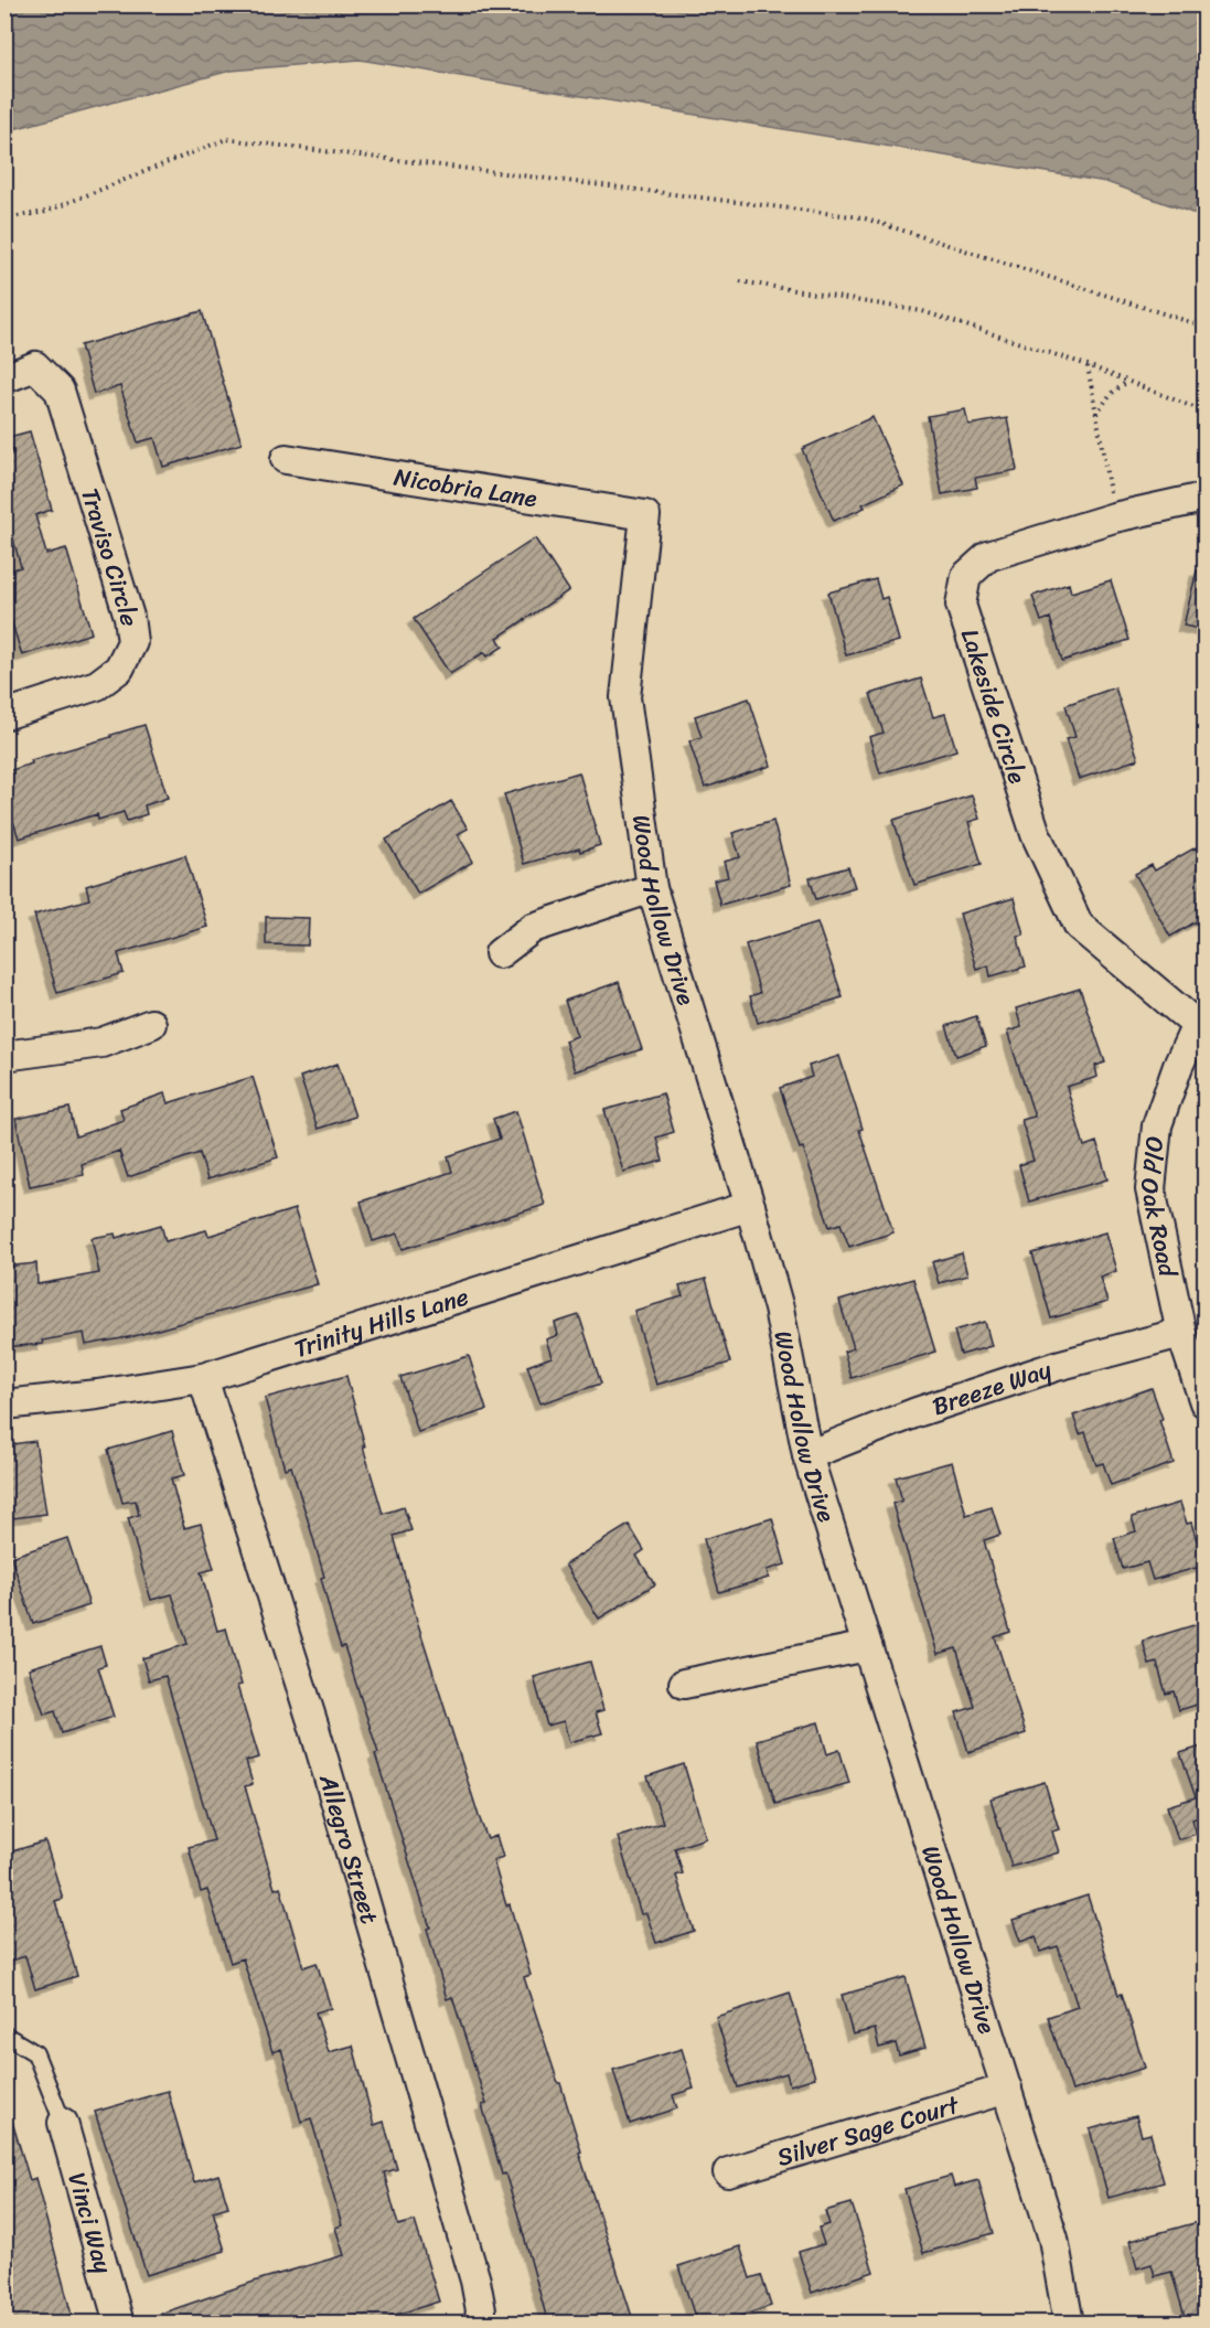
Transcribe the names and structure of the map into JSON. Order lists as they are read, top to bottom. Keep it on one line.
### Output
{"streets":{"street":["Nicobria Lane","Traviso Circle","Lakeside Circle","Wood Hollow Drive","Old Oak Road","Trinity Hills Lane","Breeze Way","Allegro Street","Silver Sage Court","Vinci Way"]},"crossings":[["Nicobria Lane","Wood Hollow Drive"],["Lakeside Circle","Old Oak Road"],["Wood Hollow Drive","Trinity Hills Lane"],["Wood Hollow Drive","Breeze Way"],["Wood Hollow Drive","Silver Sage Court"],["Old Oak Road","Breeze Way"],["Trinity Hills Lane","Allegro Street"]]}
